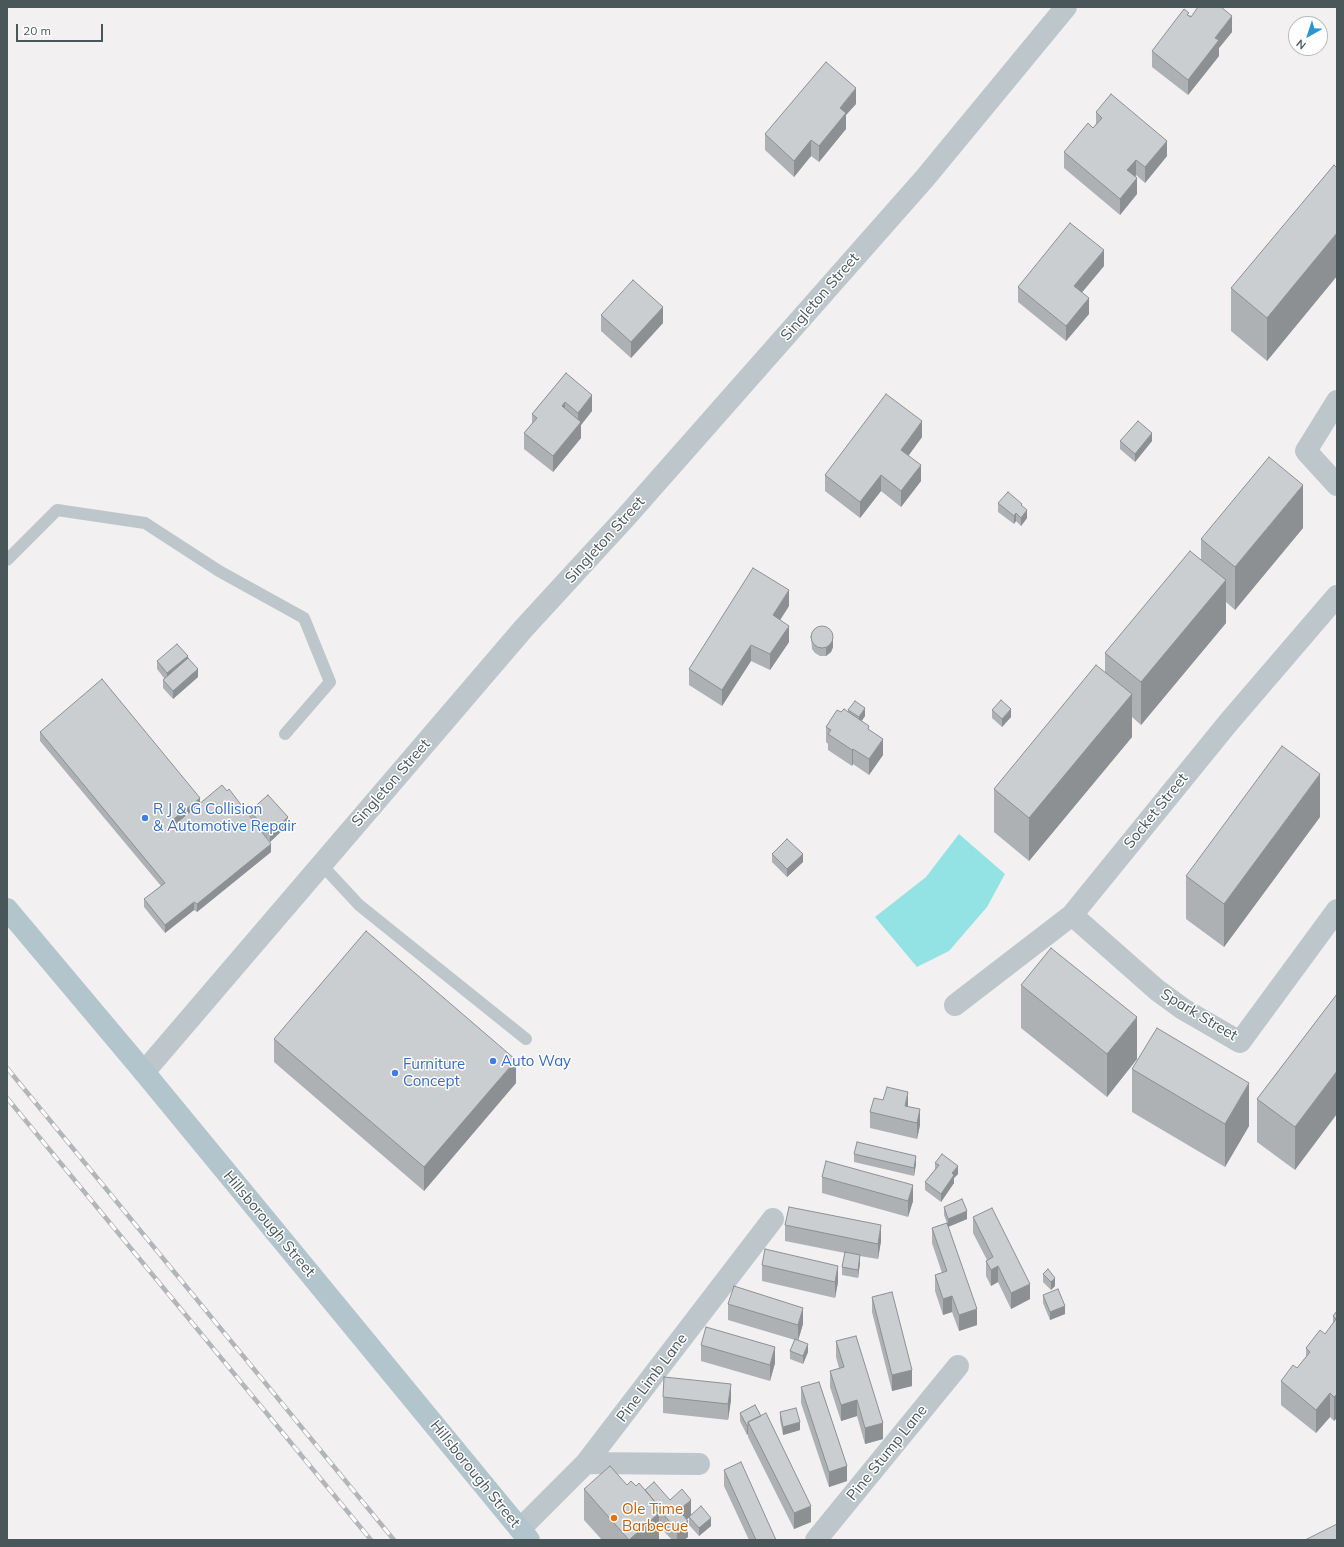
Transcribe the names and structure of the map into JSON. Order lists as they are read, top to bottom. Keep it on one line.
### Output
{"streets":{"main road":["Hillsborough Street"],"street":["Singleton Street","Socket Street","Spark Street","Pine Limb Lane","Pine Stump Lane"]},"crossings":[["Singleton Street","Hillsborough Street"],["Socket Street","Spark Street"],["Hillsborough Street","Pine Limb Lane"]],"places":["R J & G Collision & Automotive Repair","Auto Way","Furniture Concept","Ole Time Barbecue"],"scale_bar":"20 m","north":"bottom left"}
